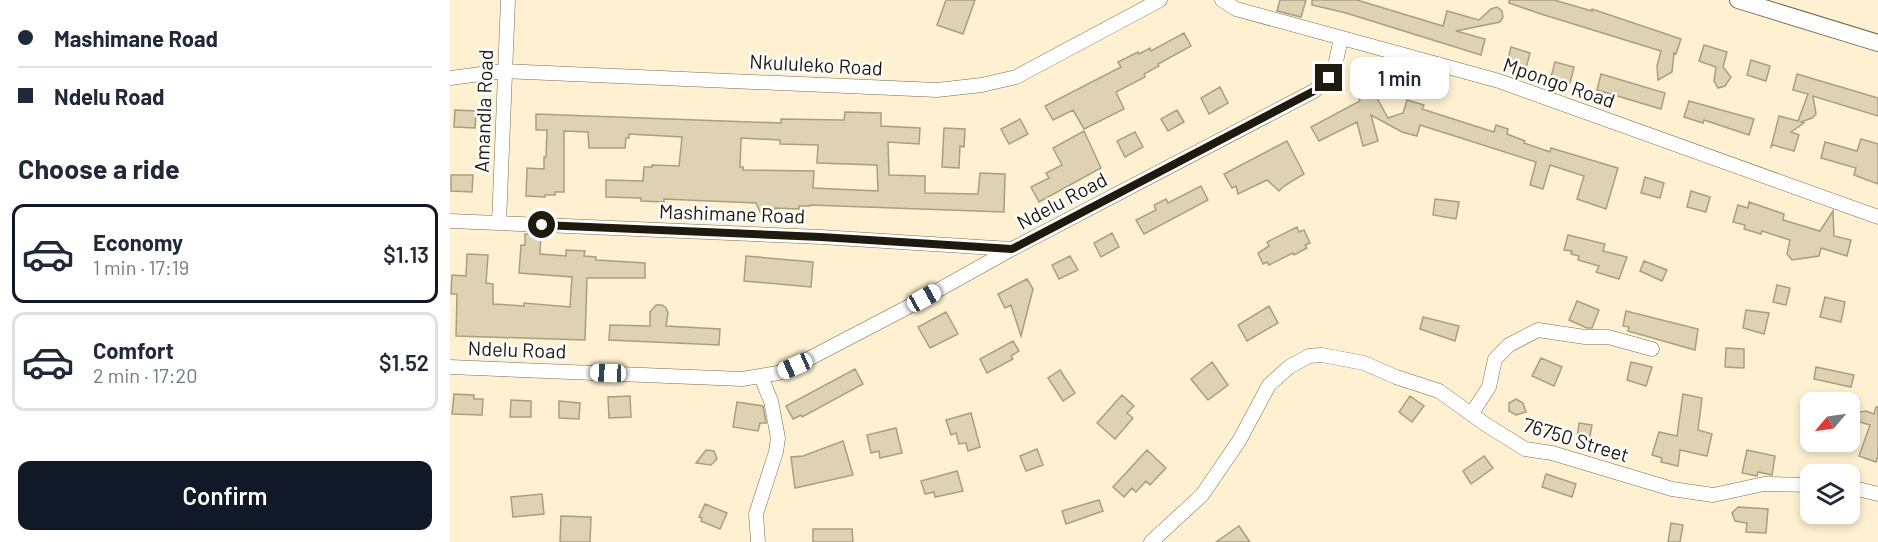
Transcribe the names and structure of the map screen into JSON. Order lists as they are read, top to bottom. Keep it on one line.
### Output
{"streets":{"street":["Nkululeko Road","Mpongo Road","Amandla Road","Ndelu Road","Mashimane Road","76750 Street"]},"crossings":[["Nkululeko Road","Amandla Road"],["Mpongo Road","Ndelu Road"],["Amandla Road","Mashimane Road"],["Ndelu Road","Mashimane Road"]],"north":"bottom left","page":{"banner":["Mashimane Road","Ndelu Road"],"bubble":"1 min","heading":"Choose a ride","list":[{"name":"Economy","note":"1 min · 17:19","value":"$1.13"},{"name":"Comfort","note":"2 min · 17:20","value":"$1.52"}],"buttons":"Confirm"}}
